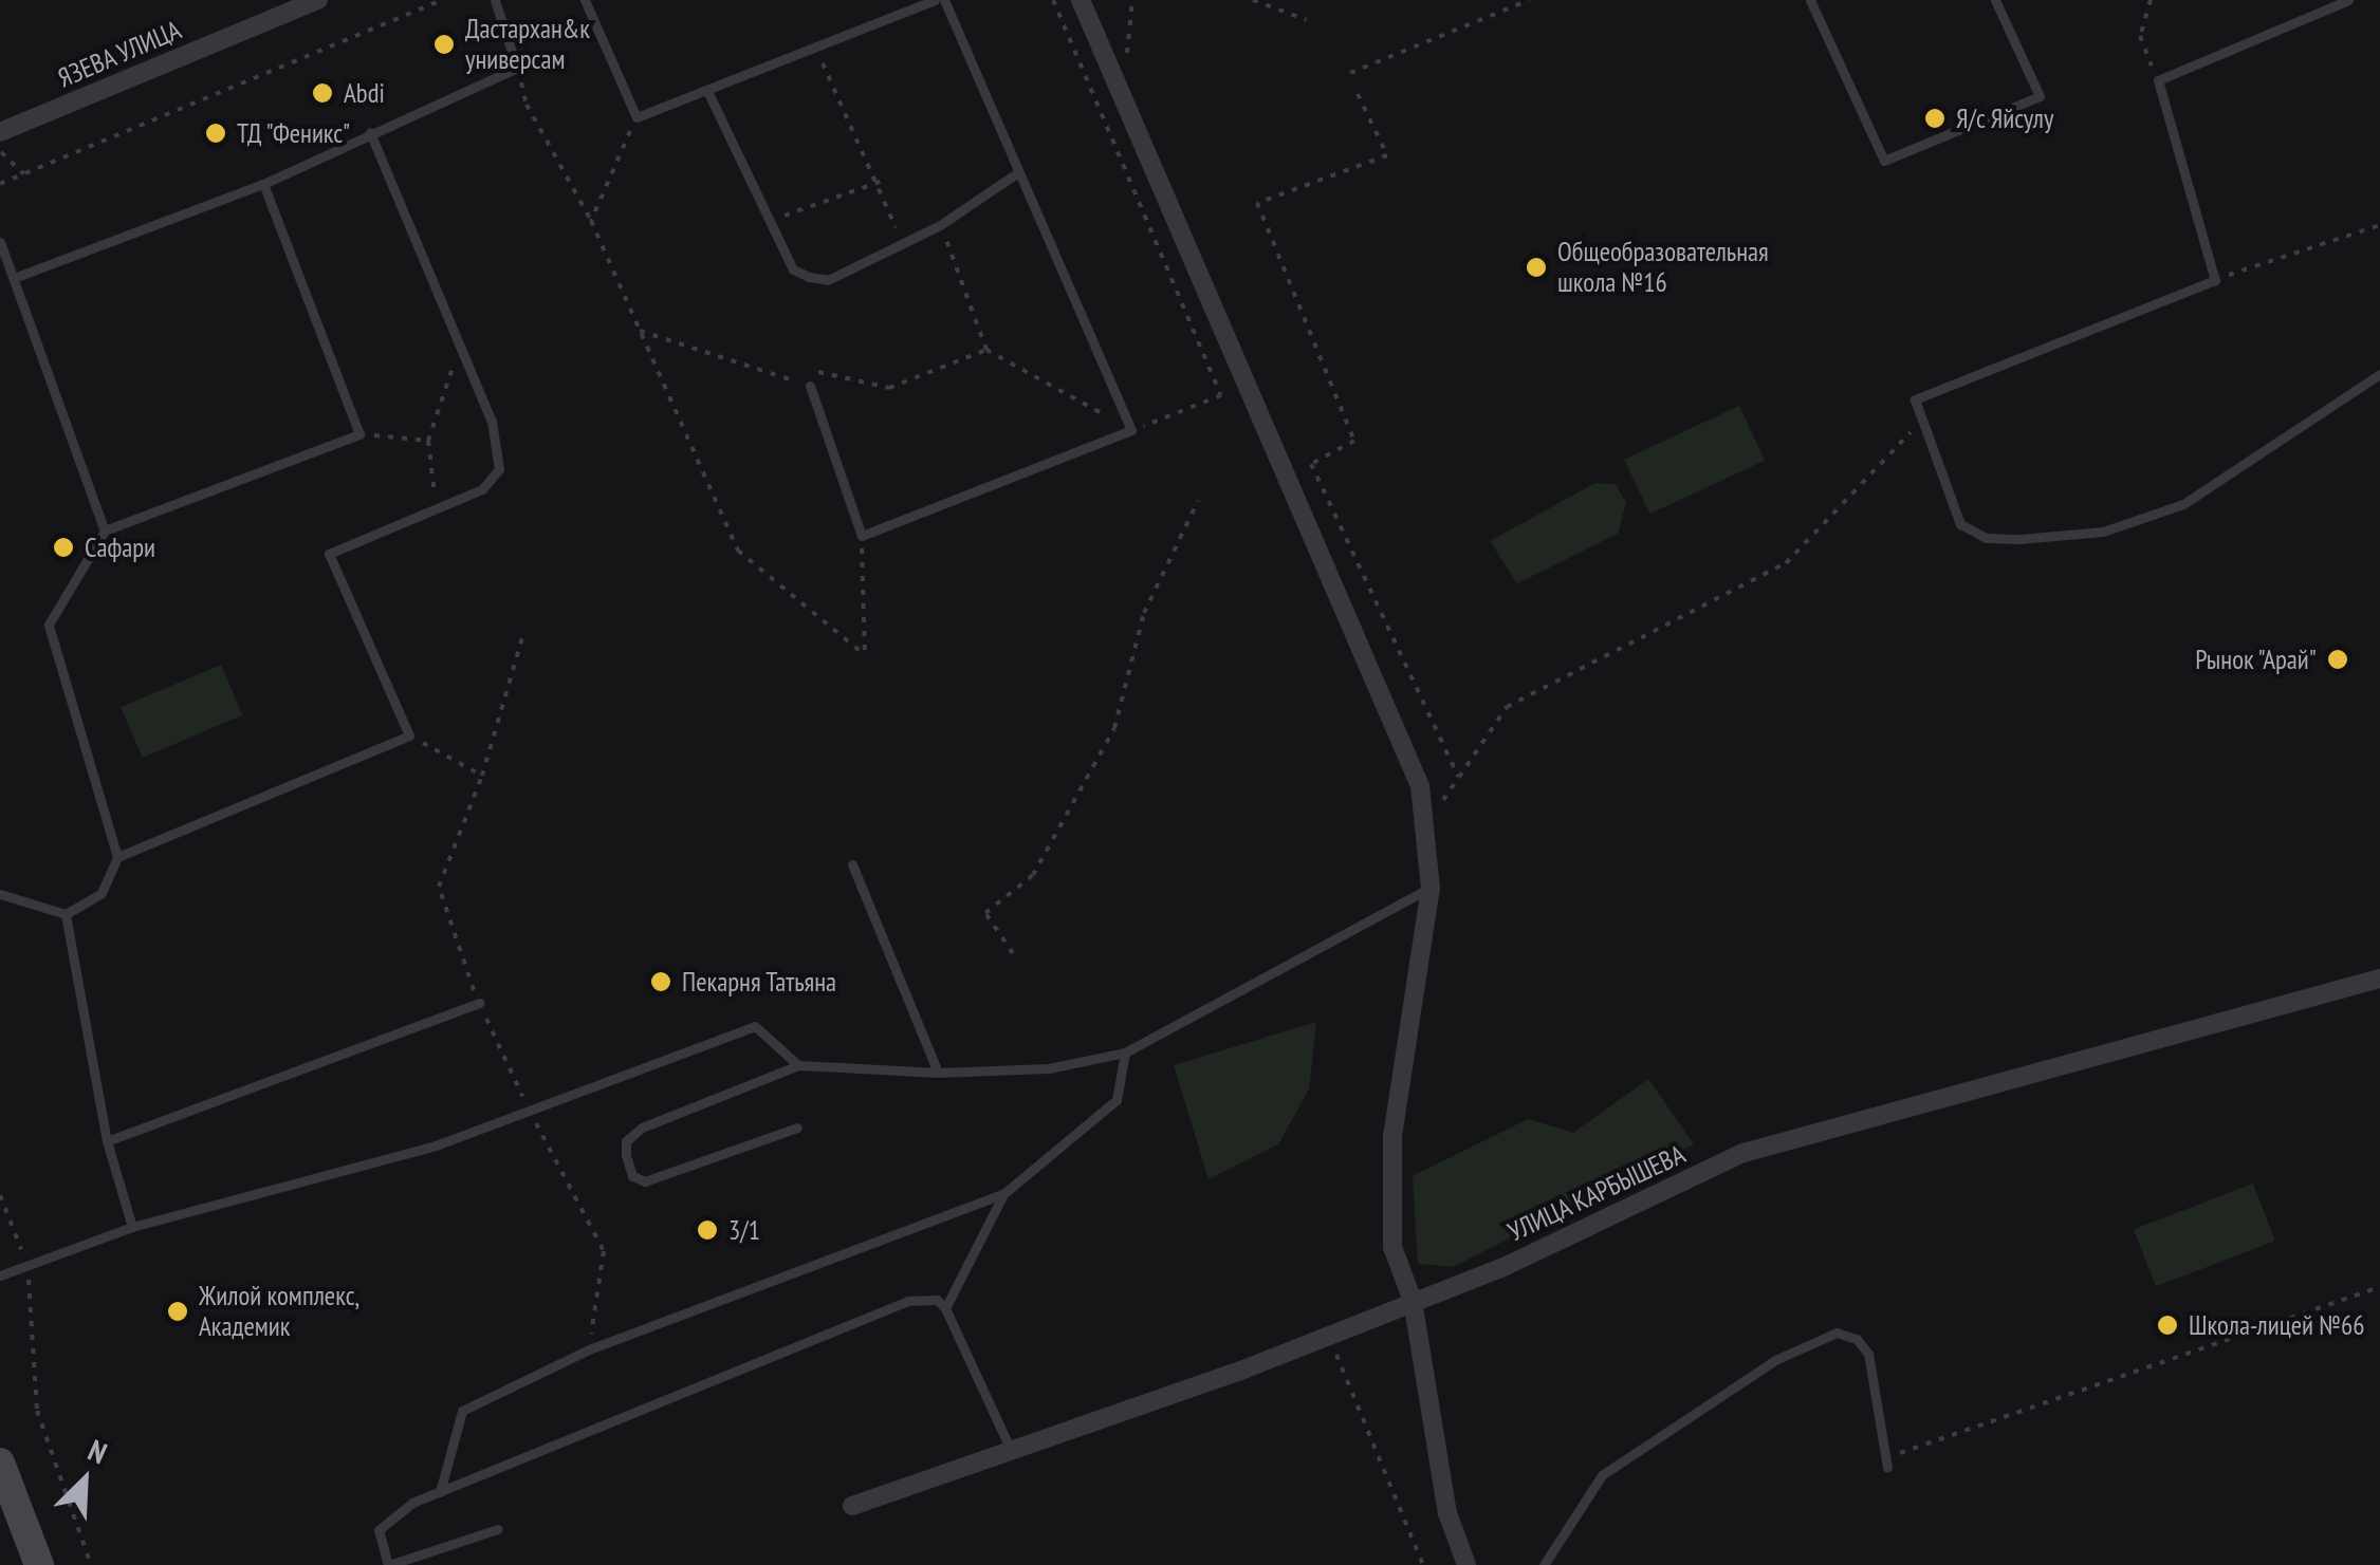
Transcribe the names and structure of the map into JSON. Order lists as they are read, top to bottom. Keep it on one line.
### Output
{"streets":{"street":["ЯЗЕВА УЛИЦА","УЛИЦА КАРБЫШЕВА"]},"places":["Дастархан&к универсам","Abdi","Я/c Яйсулу","ТД \"Феникс\"","Общеобразовательная школа №16","Сафари","Рынок \"Арай\"","Пекарня Татьяна","3/1","Жилой комплекс, Академик","Школа-лицей №66"],"north":"top right"}
